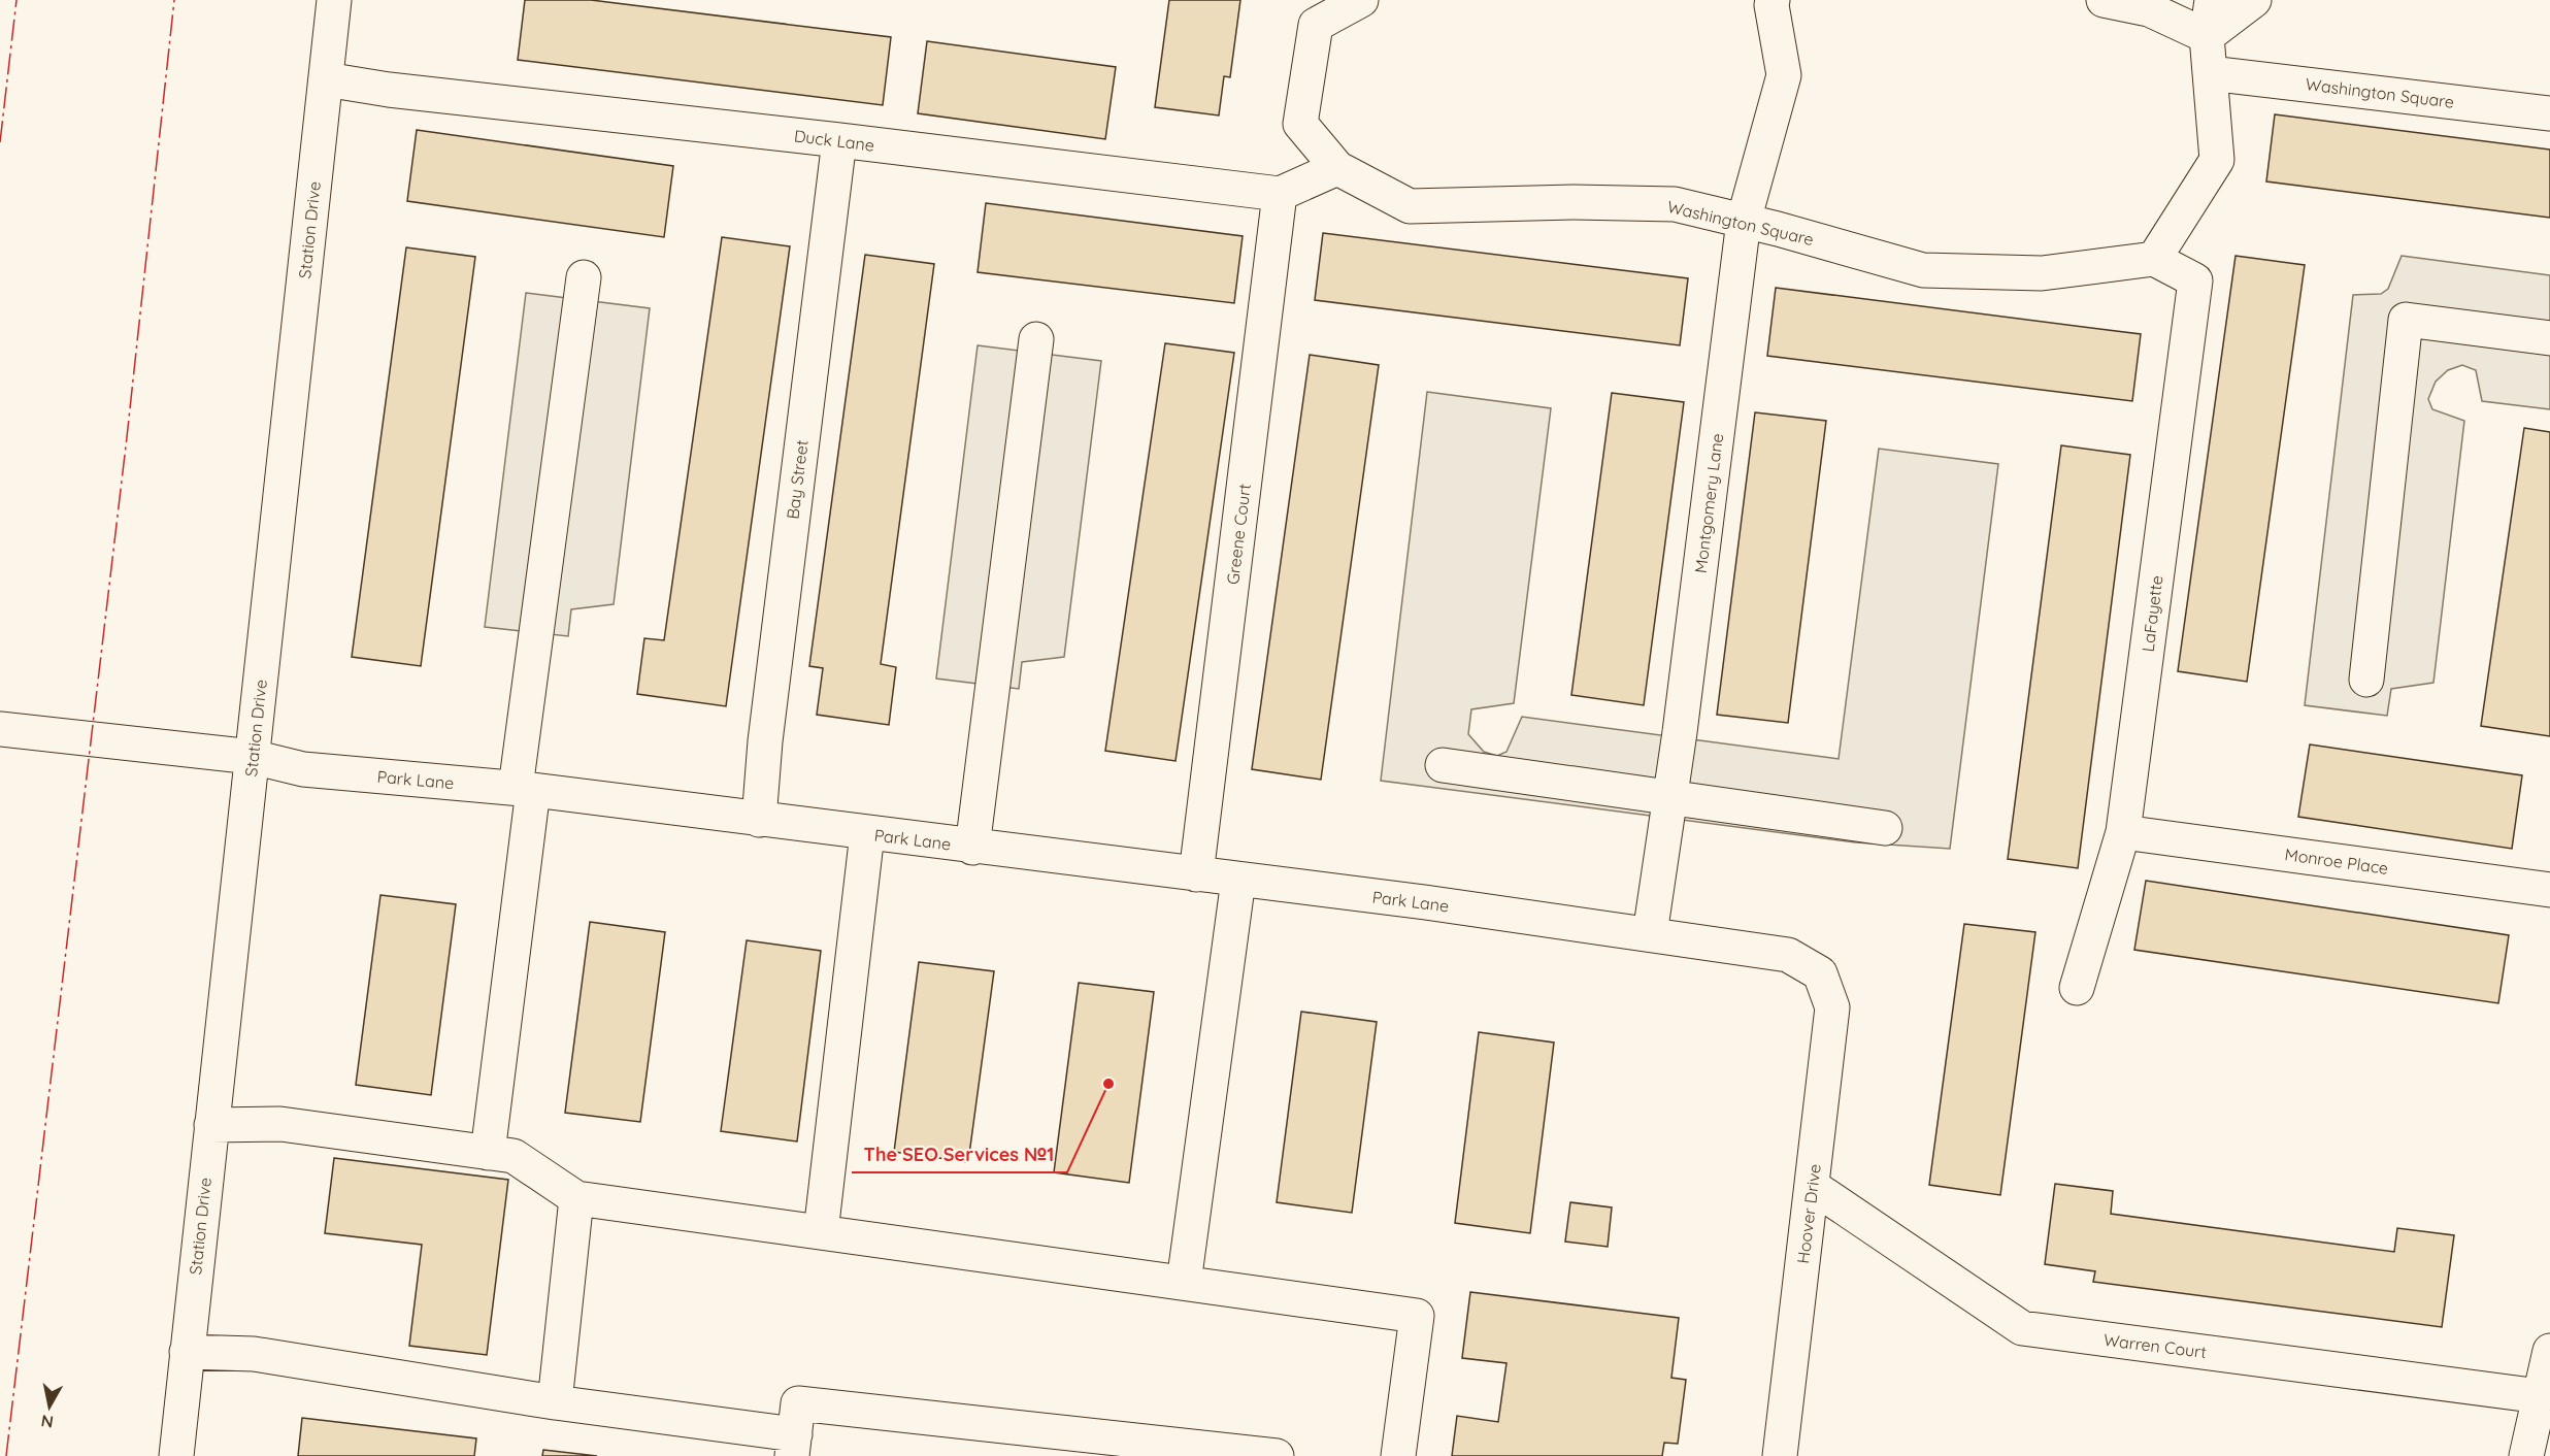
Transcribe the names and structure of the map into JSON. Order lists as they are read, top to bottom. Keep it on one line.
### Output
{"streets":{"street":["Washington Square","Duck Lane","Station Drive","Bay Street","Montgomery Lane","Greene Court","LaFayette","Park Lane","Monroe Place","Hoover Drive","Warren Court"]},"crossings":[["Washington Square","Montgomery Lane"],["Washington Square","LaFayette"],["Duck Lane","Station Drive"],["Duck Lane","Bay Street"],["Duck Lane","Greene Court"],["Station Drive","Park Lane"],["Bay Street","Park Lane"],["Montgomery Lane","Park Lane"],["Greene Court","Park Lane"],["LaFayette","Monroe Place"],["Park Lane","Hoover Drive"],["Hoover Drive","Warren Court"]],"places":["The SEO Services №1"],"north":"bottom"}
